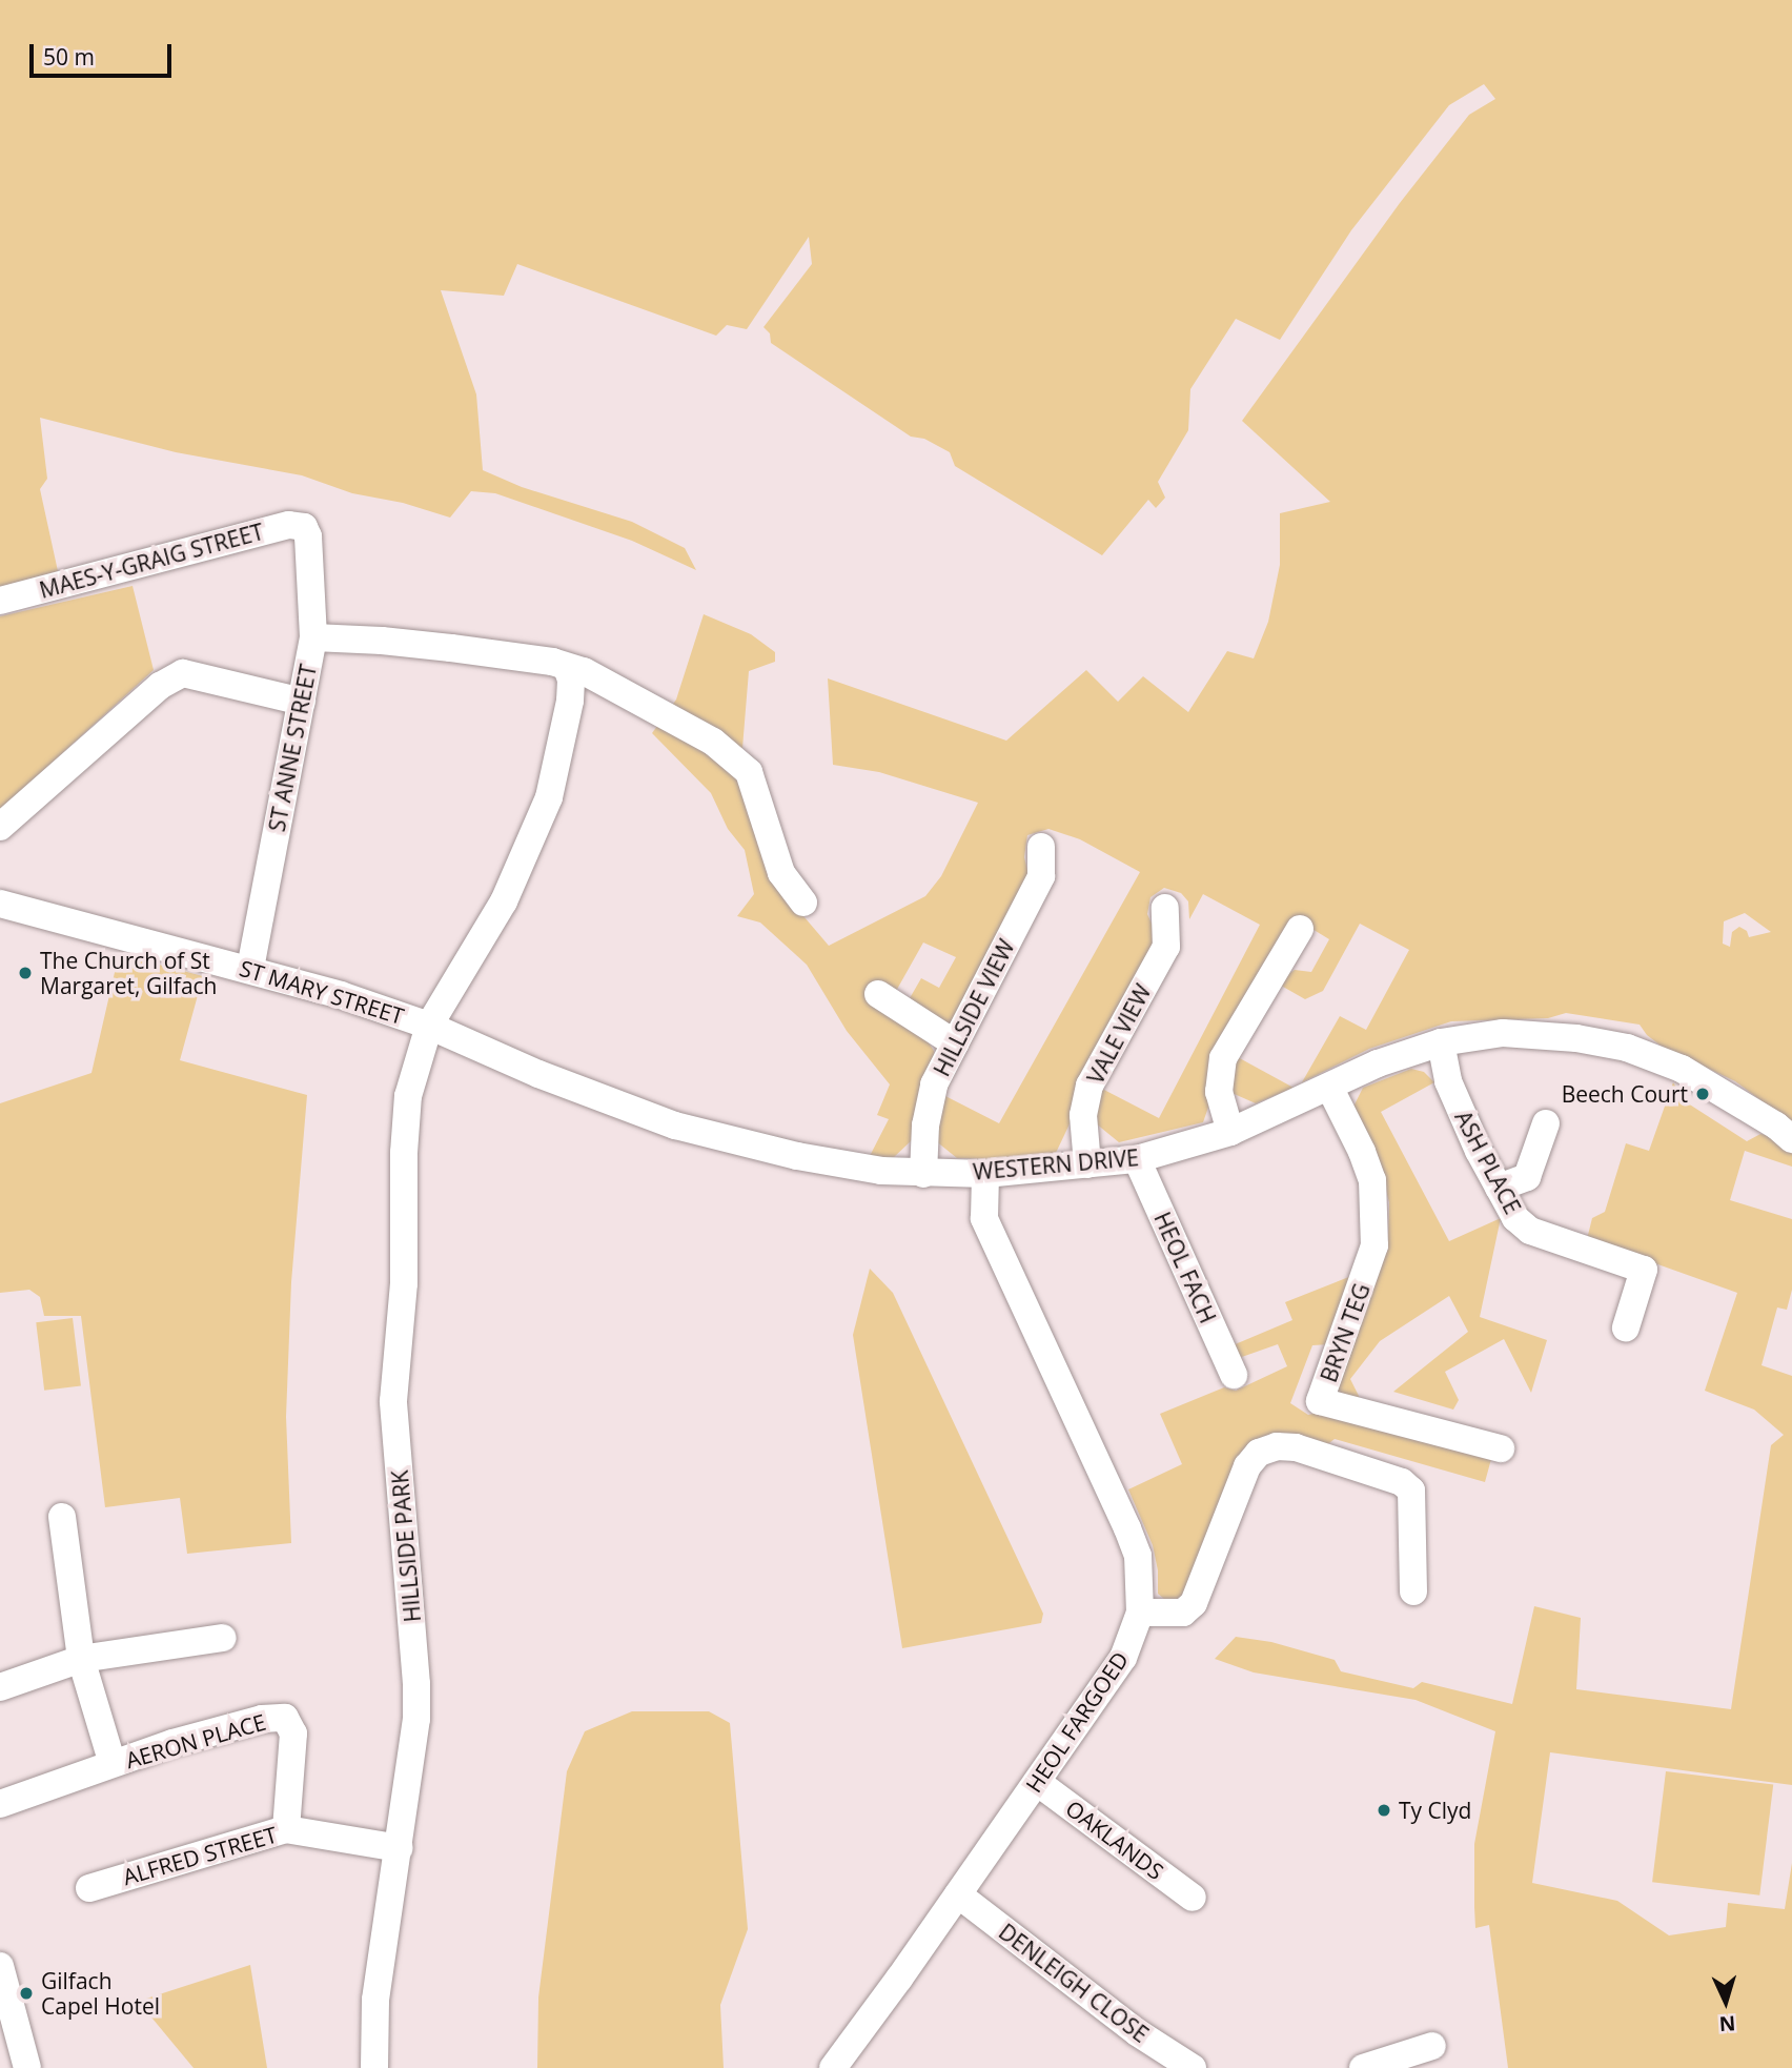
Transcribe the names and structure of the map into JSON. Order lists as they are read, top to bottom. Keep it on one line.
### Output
{"streets":{"street":["MAES-Y-GRAIG STREET","ST ANNE STREET","ST MARY STREET","HILLSIDE VIEW","VALE VIEW","ASH PLACE","WESTERN DRIVE","HEOL FACH","BRYN TEG","HILLSIDE PARK","HEOL FARGOED","AERON PLACE","OAKLANDS","ALFRED STREET","DENLEIGH CLOSE"]},"crossings":[["MAES-Y-GRAIG STREET","ST ANNE STREET"],["ST ANNE STREET","ST MARY STREET"],["ST MARY STREET","WESTERN DRIVE"],["ST MARY STREET","HILLSIDE PARK"],["HILLSIDE VIEW","WESTERN DRIVE"],["VALE VIEW","WESTERN DRIVE"],["ASH PLACE","WESTERN DRIVE"],["WESTERN DRIVE","HEOL FACH"],["WESTERN DRIVE","BRYN TEG"],["WESTERN DRIVE","HILLSIDE PARK"],["WESTERN DRIVE","HEOL FARGOED"],["HILLSIDE PARK","ALFRED STREET"],["HEOL FARGOED","OAKLANDS"],["HEOL FARGOED","DENLEIGH CLOSE"],["AERON PLACE","ALFRED STREET"]],"places":["The Church of St Margaret, Gilfach","Beech Court","Ty Clyd","Gilfach Capel Hotel"],"scale_bar":"50 m","north":"bottom"}
